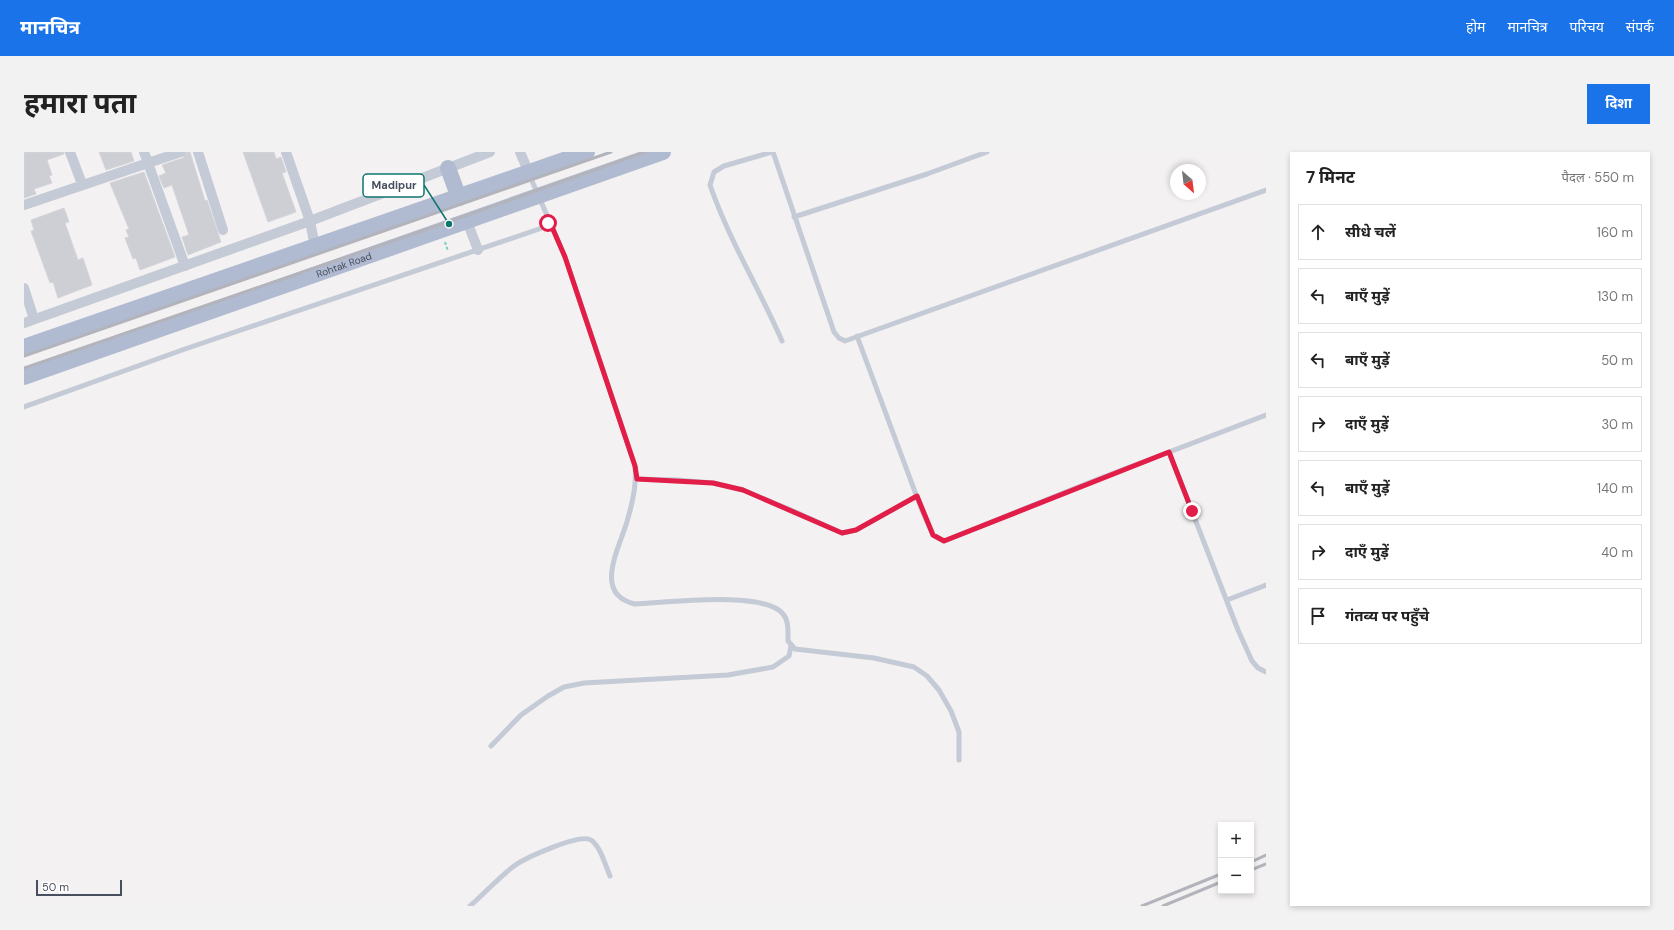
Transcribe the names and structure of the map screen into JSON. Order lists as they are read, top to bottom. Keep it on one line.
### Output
{"streets":{"main road":["Rohtak Road"]},"places":["Madipur"],"scale_bar":"50 m","north":"bottom right","page":{"header":"मानचित्र","nav":["होम","मानचित्र","परिचय","संपर्क"],"buttons":"दिशा","title":"हमारा पता","heading":["7 मिनट","पैदल · 550 m"],"list":[["सीधे चलें","160 m"],["बाएँ मुड़ें","130 m"],["बाएँ मुड़ें","50 m"],["दाएँ मुड़ें","30 m"],["बाएँ मुड़ें","140 m"],["दाएँ मुड़ें","40 m"],"गंतव्य पर पहुँचे"],"map_buttons":["+","−"],"scale":"50 m"}}
